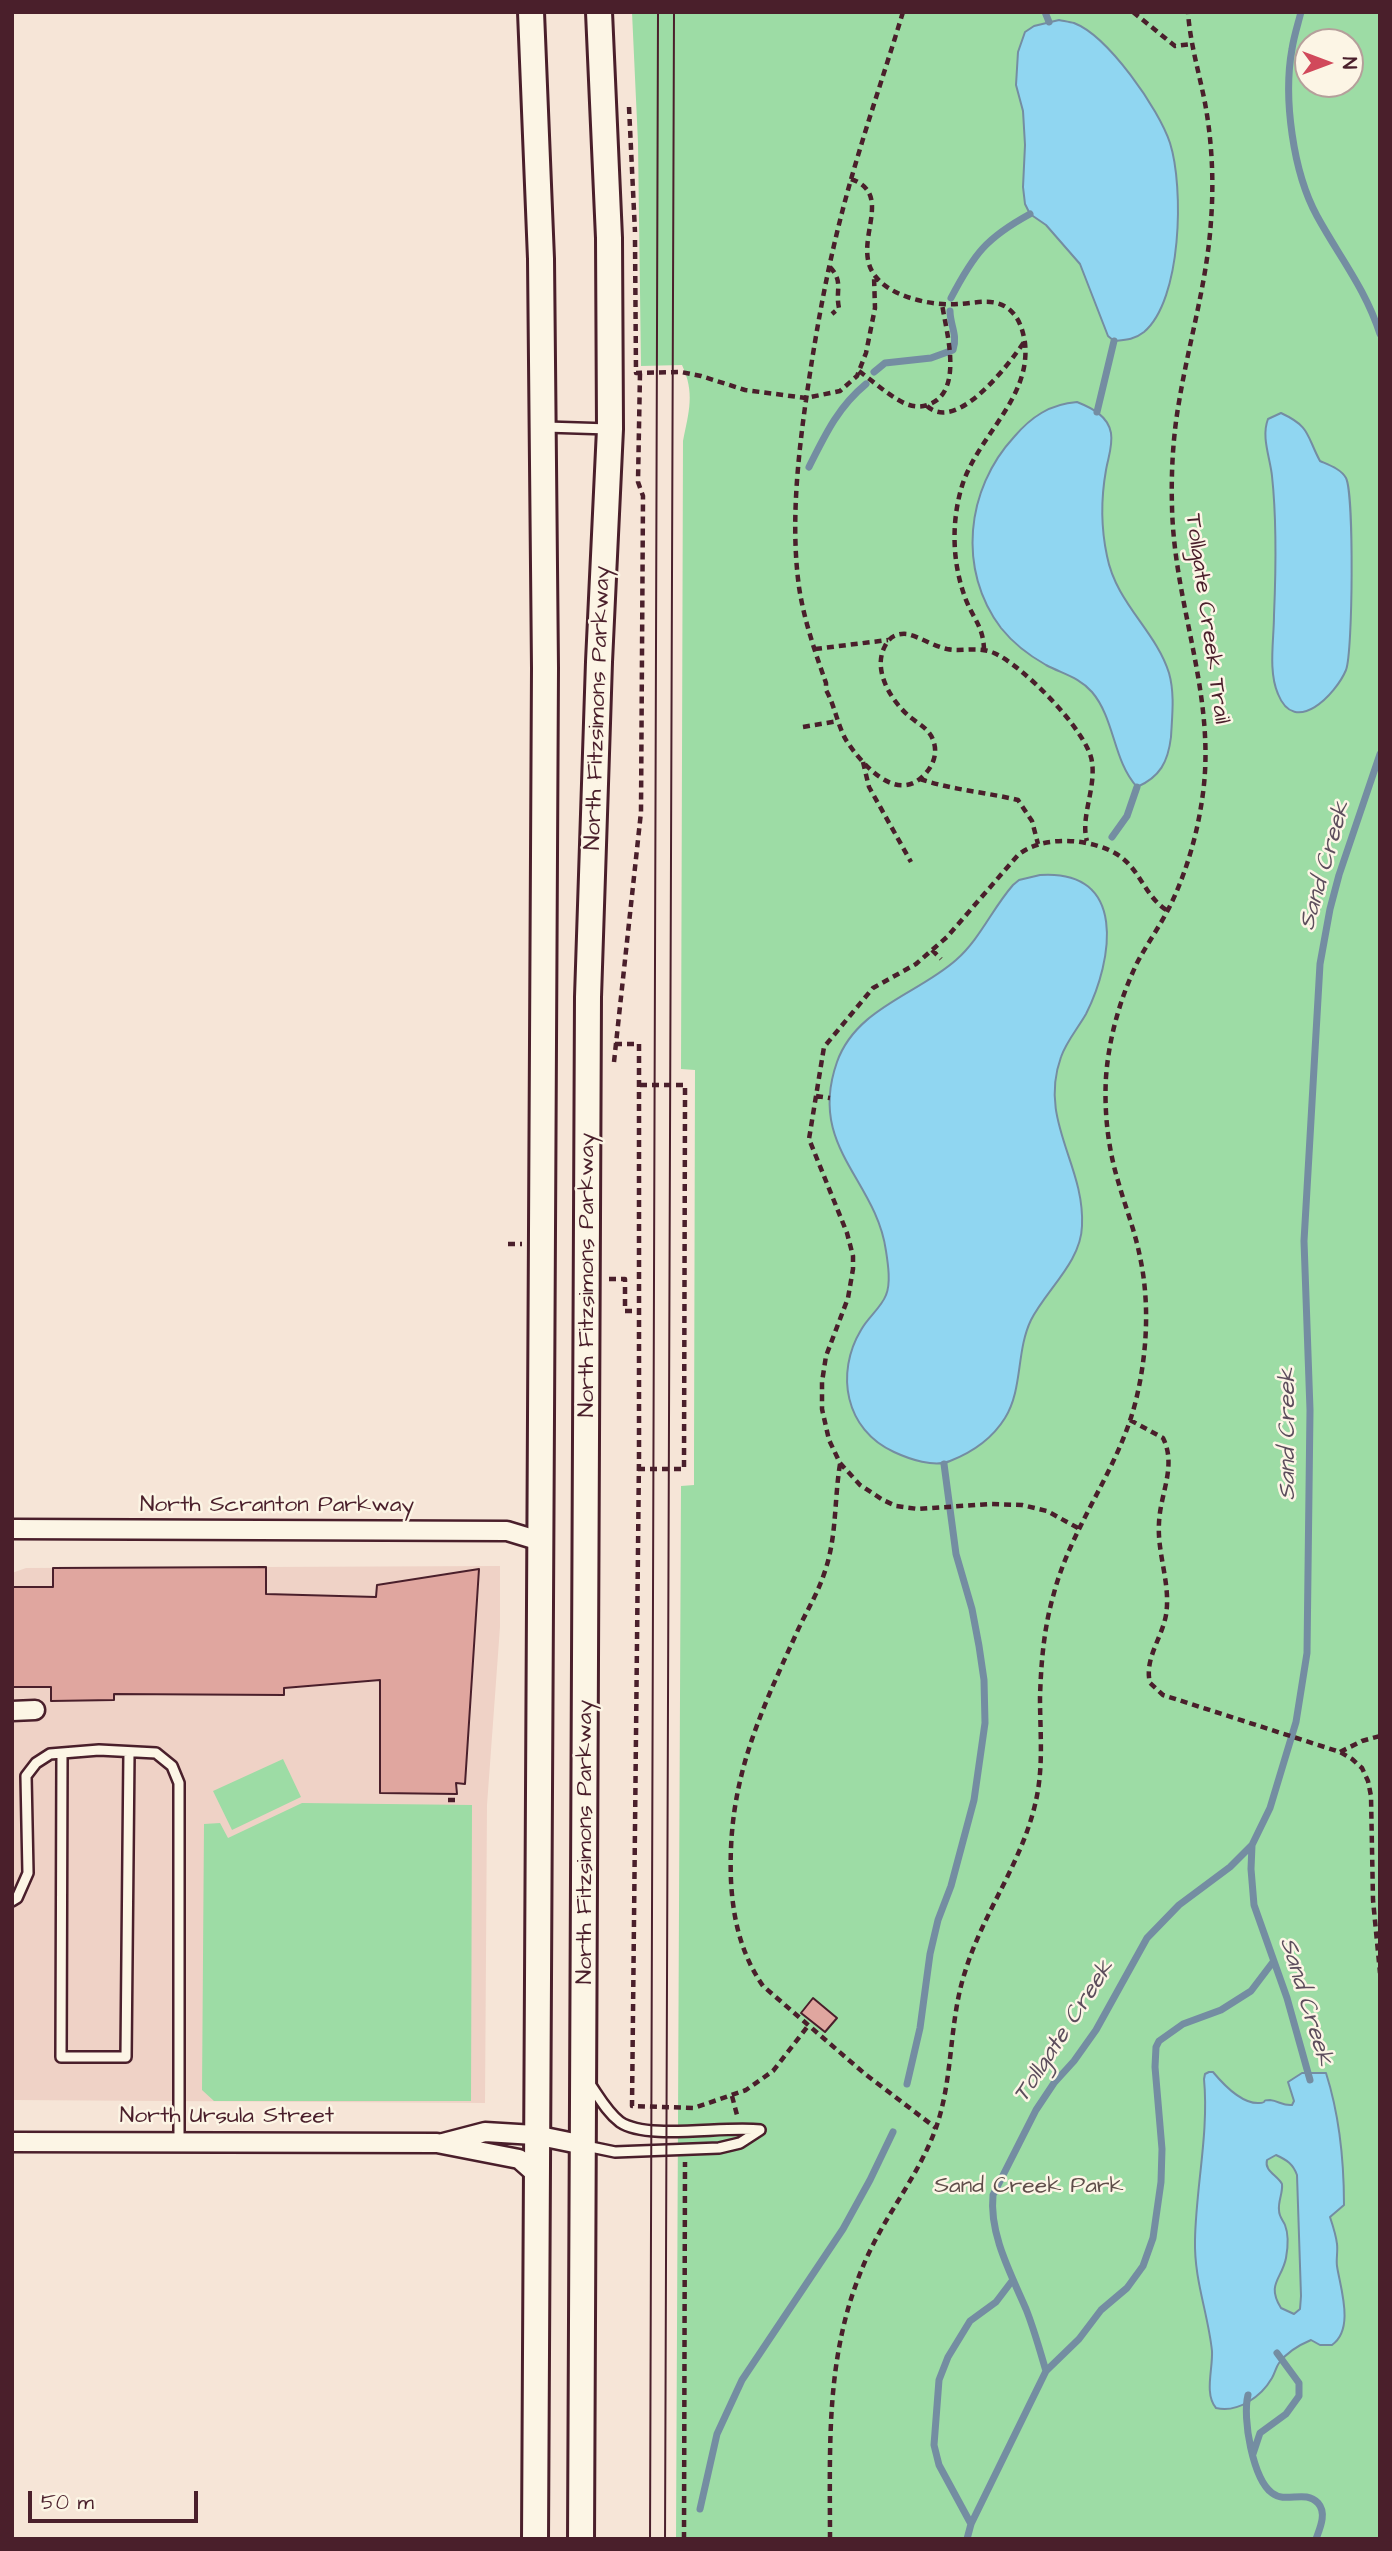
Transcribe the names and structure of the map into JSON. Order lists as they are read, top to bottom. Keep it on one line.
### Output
{"streets":{"main road":["North Fitzsimons Parkway"],"street":["North Scranton Parkway","North Ursula Street"],"path":["Tollgate Creek Trail"]},"crossings":[["North Fitzsimons Parkway","North Scranton Parkway"],["North Fitzsimons Parkway","North Ursula Street"]],"water":["Sand Creek","Tollgate Creek"],"parks":["Sand Creek Park"],"scale_bar":"50 m","north":"right"}
